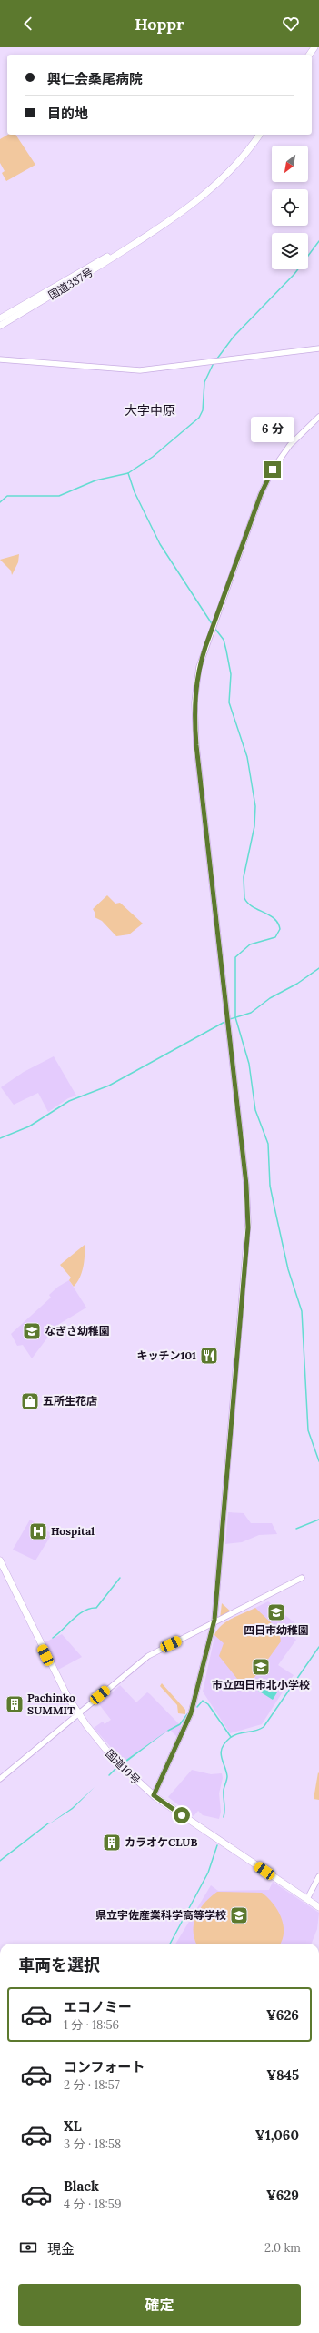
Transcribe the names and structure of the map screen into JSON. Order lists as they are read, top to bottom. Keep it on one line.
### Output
{"streets":{"highway":["国道387号","国道10号"]},"districts":["大字中原"],"places":{"school or university":["なぎさ幼稚園","四日市幼稚園","市立四日市北小学校","県立宇佐産業科学高等学校"],"restaurant":["キッチン101"],"shop":["五所生花店"],"hospital":["Hospital"],"building":["Pachinko SUMMIT","カラオケCLUB"]},"north":"bottom left","page":{"header":"Hoppr","banner":["興仁会桑尾病院","目的地"],"bubble":"6 分","heading":"車両を選択","list":[{"name":"エコノミー","note":"1 分 · 18:56","value":"¥626"},{"name":"コンフォート","note":"2 分 · 18:57","value":"¥845"},{"name":"XL","note":"3 分 · 18:58","value":"¥1,060"},{"name":"Black","note":"4 分 · 18:59","value":"¥629"}],"pay":["現金","2.0 km"],"buttons":"確定"}}
